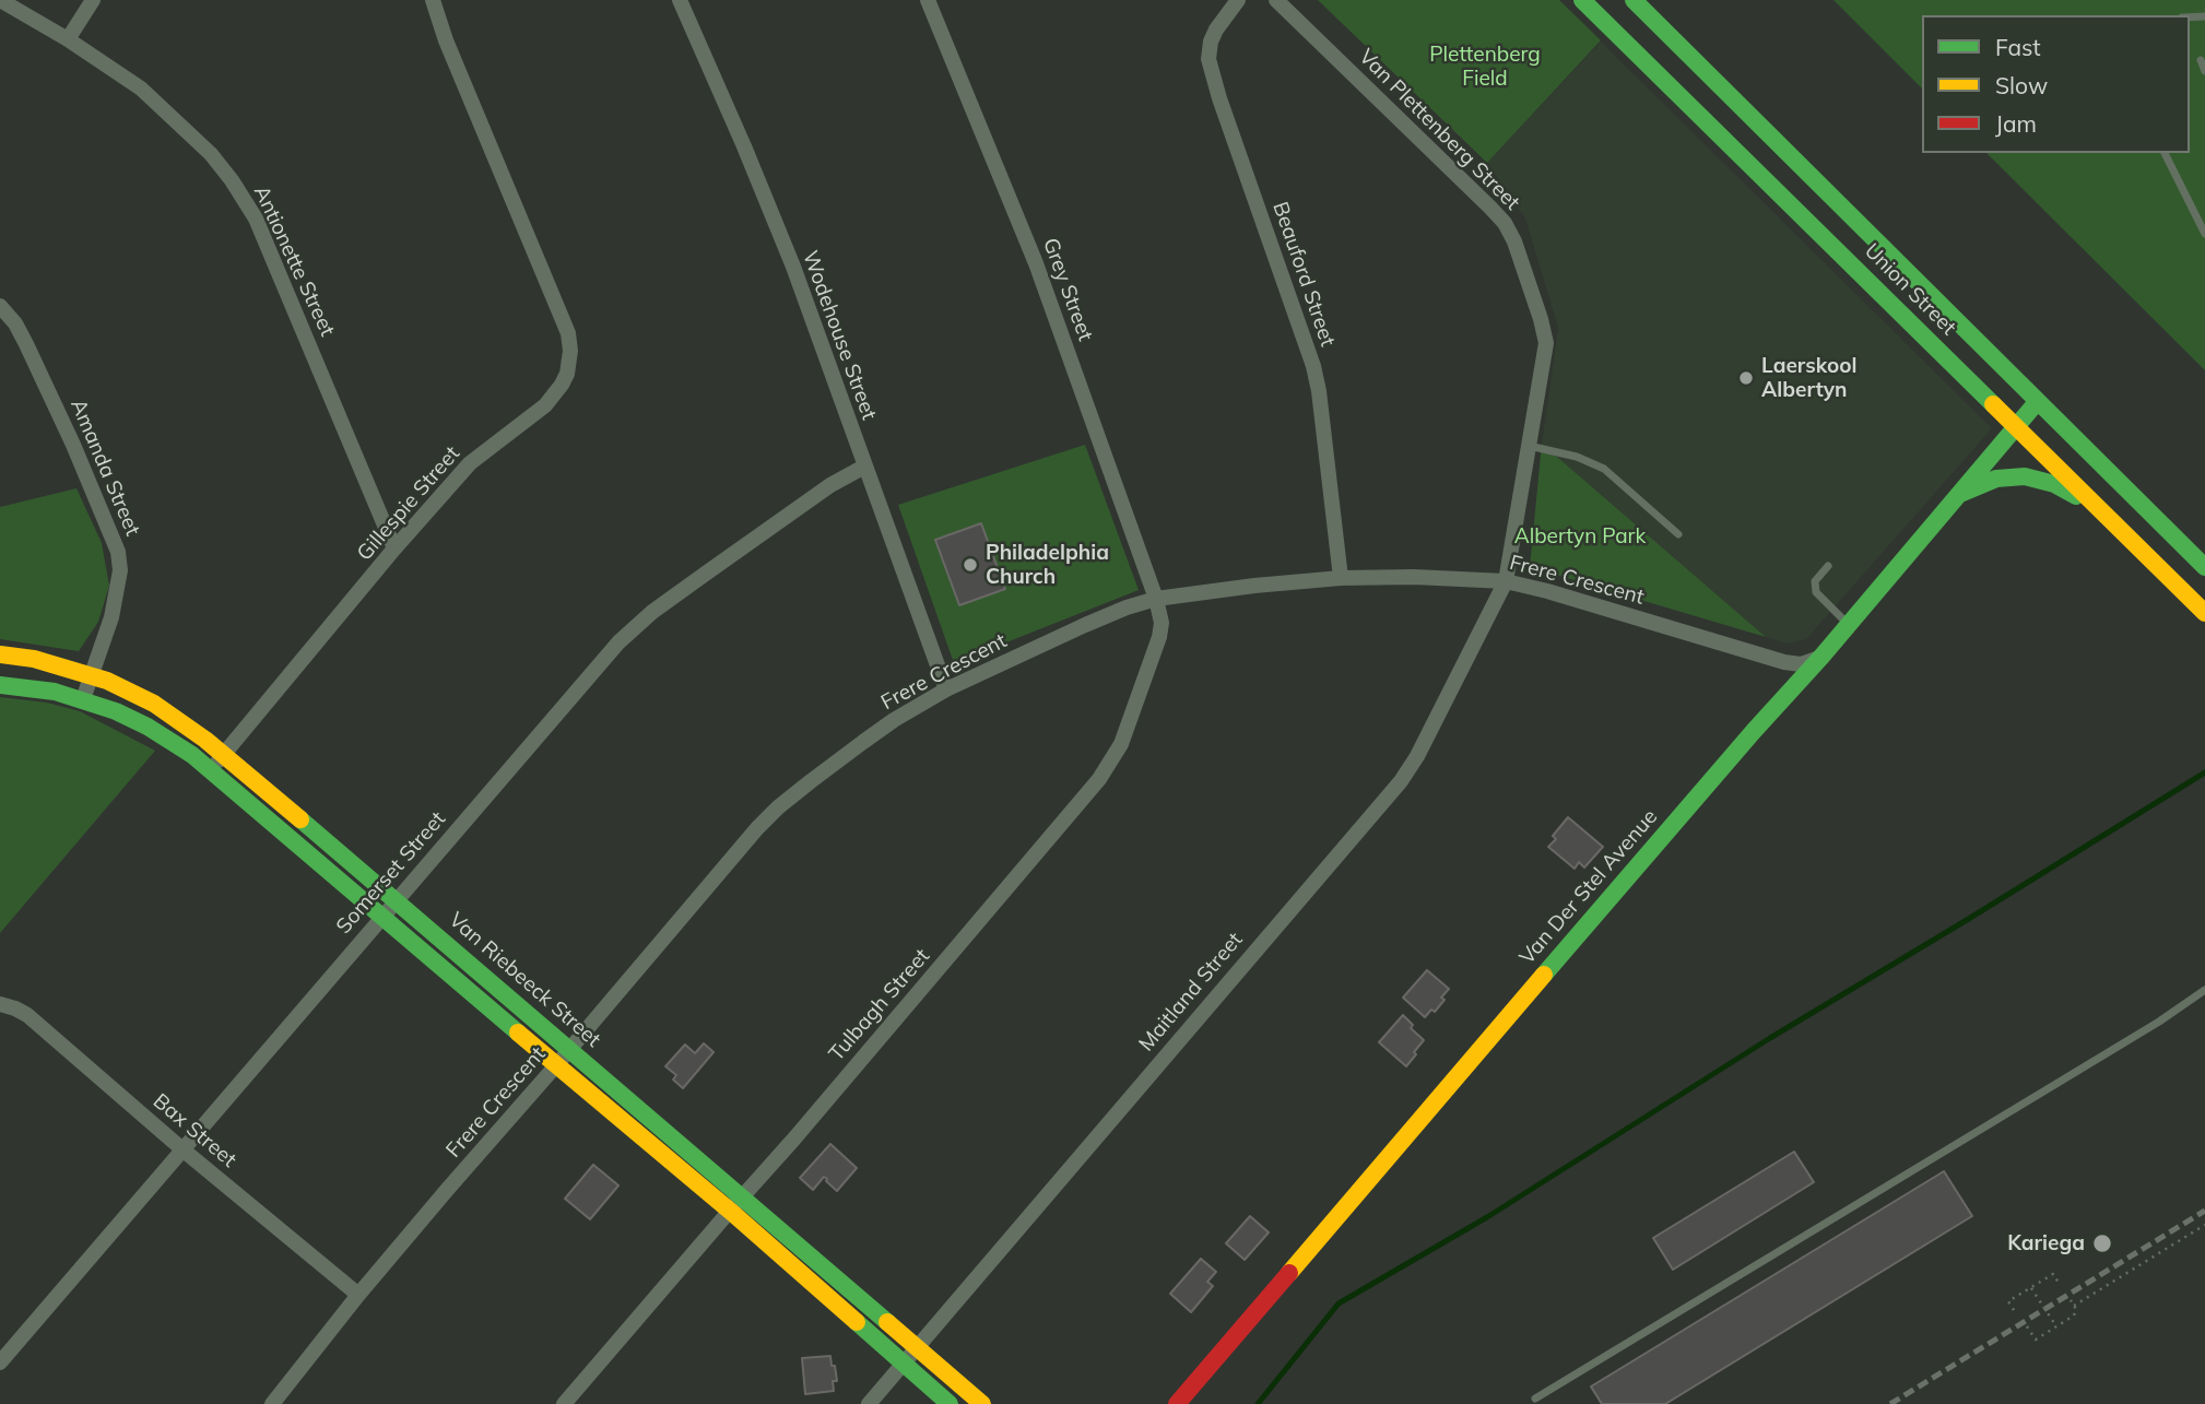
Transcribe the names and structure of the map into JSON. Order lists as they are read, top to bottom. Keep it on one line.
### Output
{"streets":{"street":["Van Plettenberg Street","Antionette Street","Beauford Street","Grey Street","Union Street","Wodehouse Street","Amanda Street","Gillespie Street","Frere Crescent","Somerset Street","Van Der Stel Avenue","Van Riebeeck Street","Maitland Street","Tulbagh Street","Bax Street"]},"crossings":[["Van Plettenberg Street","Frere Crescent"],["Van Plettenberg Street","Maitland Street"],["Antionette Street","Gillespie Street"],["Beauford Street","Frere Crescent"],["Grey Street","Frere Crescent"],["Grey Street","Tulbagh Street"],["Union Street","Van Der Stel Avenue"],["Wodehouse Street","Frere Crescent"],["Wodehouse Street","Somerset Street"],["Amanda Street","Van Riebeeck Street"],["Gillespie Street","Van Riebeeck Street"],["Frere Crescent","Van Der Stel Avenue"],["Frere Crescent","Van Riebeeck Street"],["Frere Crescent","Maitland Street"],["Frere Crescent","Tulbagh Street"],["Frere Crescent","Bax Street"],["Somerset Street","Van Riebeeck Street"],["Somerset Street","Bax Street"],["Van Riebeeck Street","Maitland Street"],["Van Riebeeck Street","Tulbagh Street"]],"parks":["Plettenberg Field","Albertyn Park"],"places":["Laerskool Albertyn","Philadelphia Church","Kariega"],"legend":["Fast","Slow","Jam"]}
